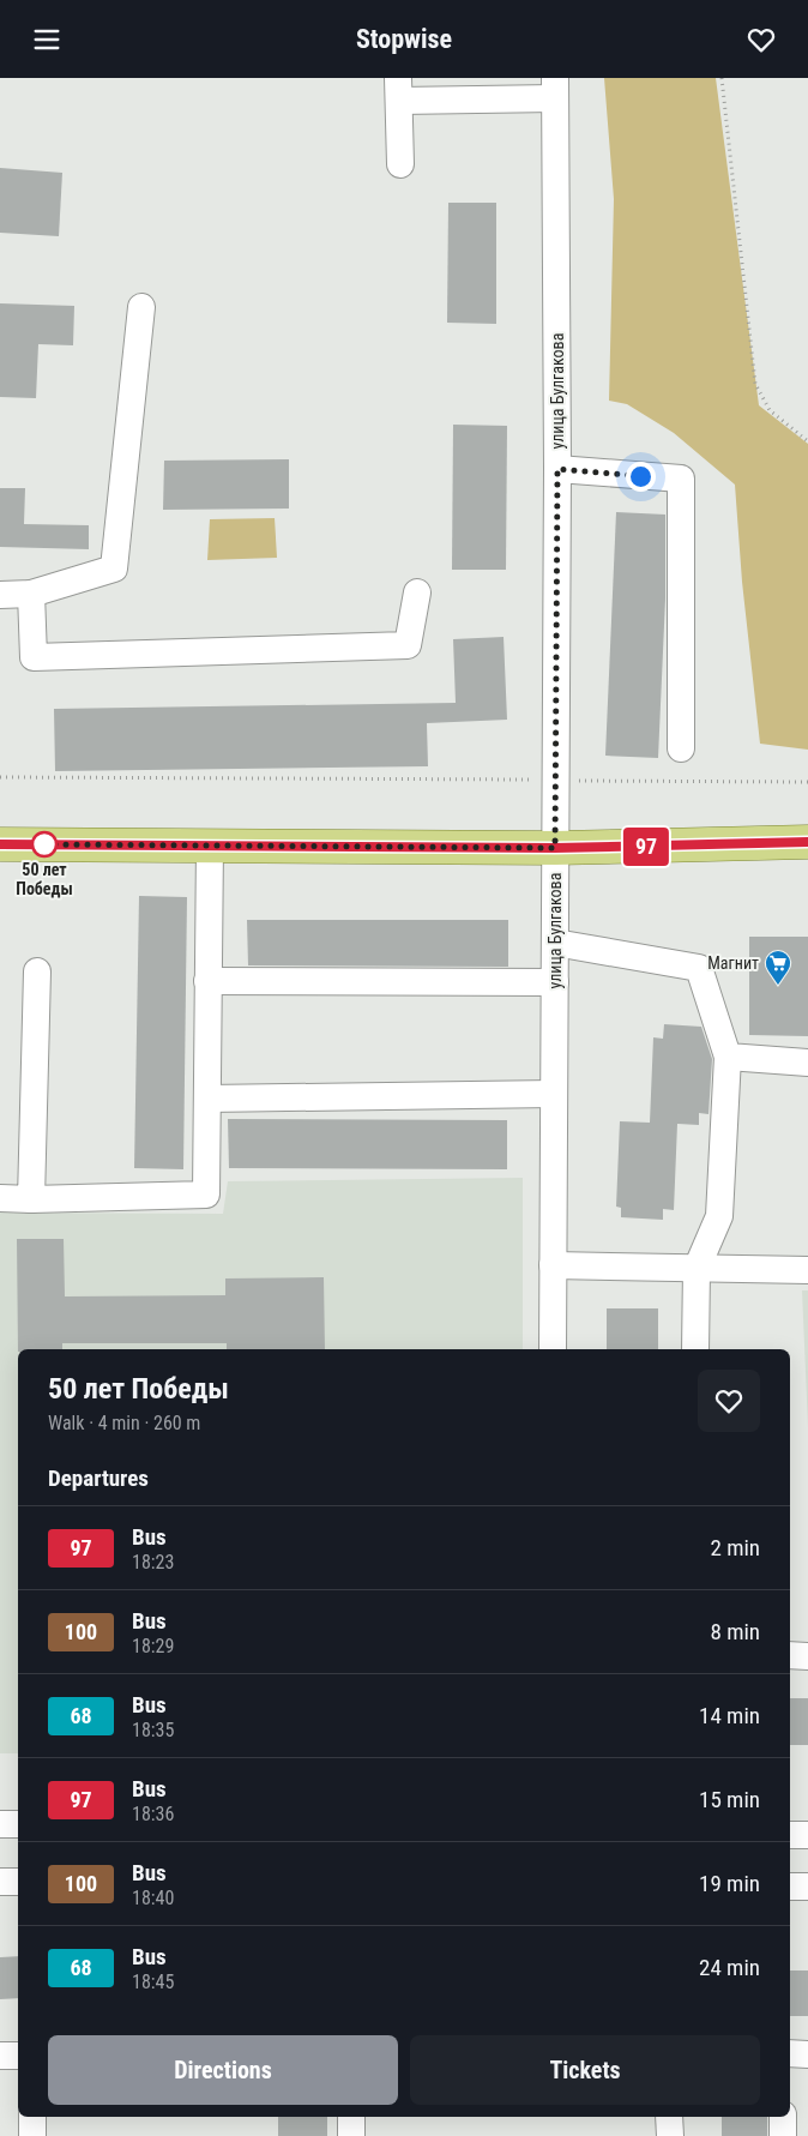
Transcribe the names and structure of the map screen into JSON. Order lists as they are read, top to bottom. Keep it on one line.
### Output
{"streets":{"street":["улица Булгакова"]},"places":{"other":["50 лет Победы"],"supermarket":["Магнит"]},"lines":["bus line 97"],"page":{"header":"Stopwise","on_map":"97","heading":[["50 лет Победы","Walk · 4 min · 260 m"],"Departures"],"list":[{"mark":"97","name":"Bus","note":"18:23","value":"2 min"},{"mark":"100","name":"Bus","note":"18:29","value":"8 min"},{"mark":"68","name":"Bus","note":"18:35","value":"14 min"},{"mark":"97","name":"Bus","note":"18:36","value":"15 min"},{"mark":"100","name":"Bus","note":"18:40","value":"19 min"},{"mark":"68","name":"Bus","note":"18:45","value":"24 min"}],"buttons":["Directions","Tickets"]}}
